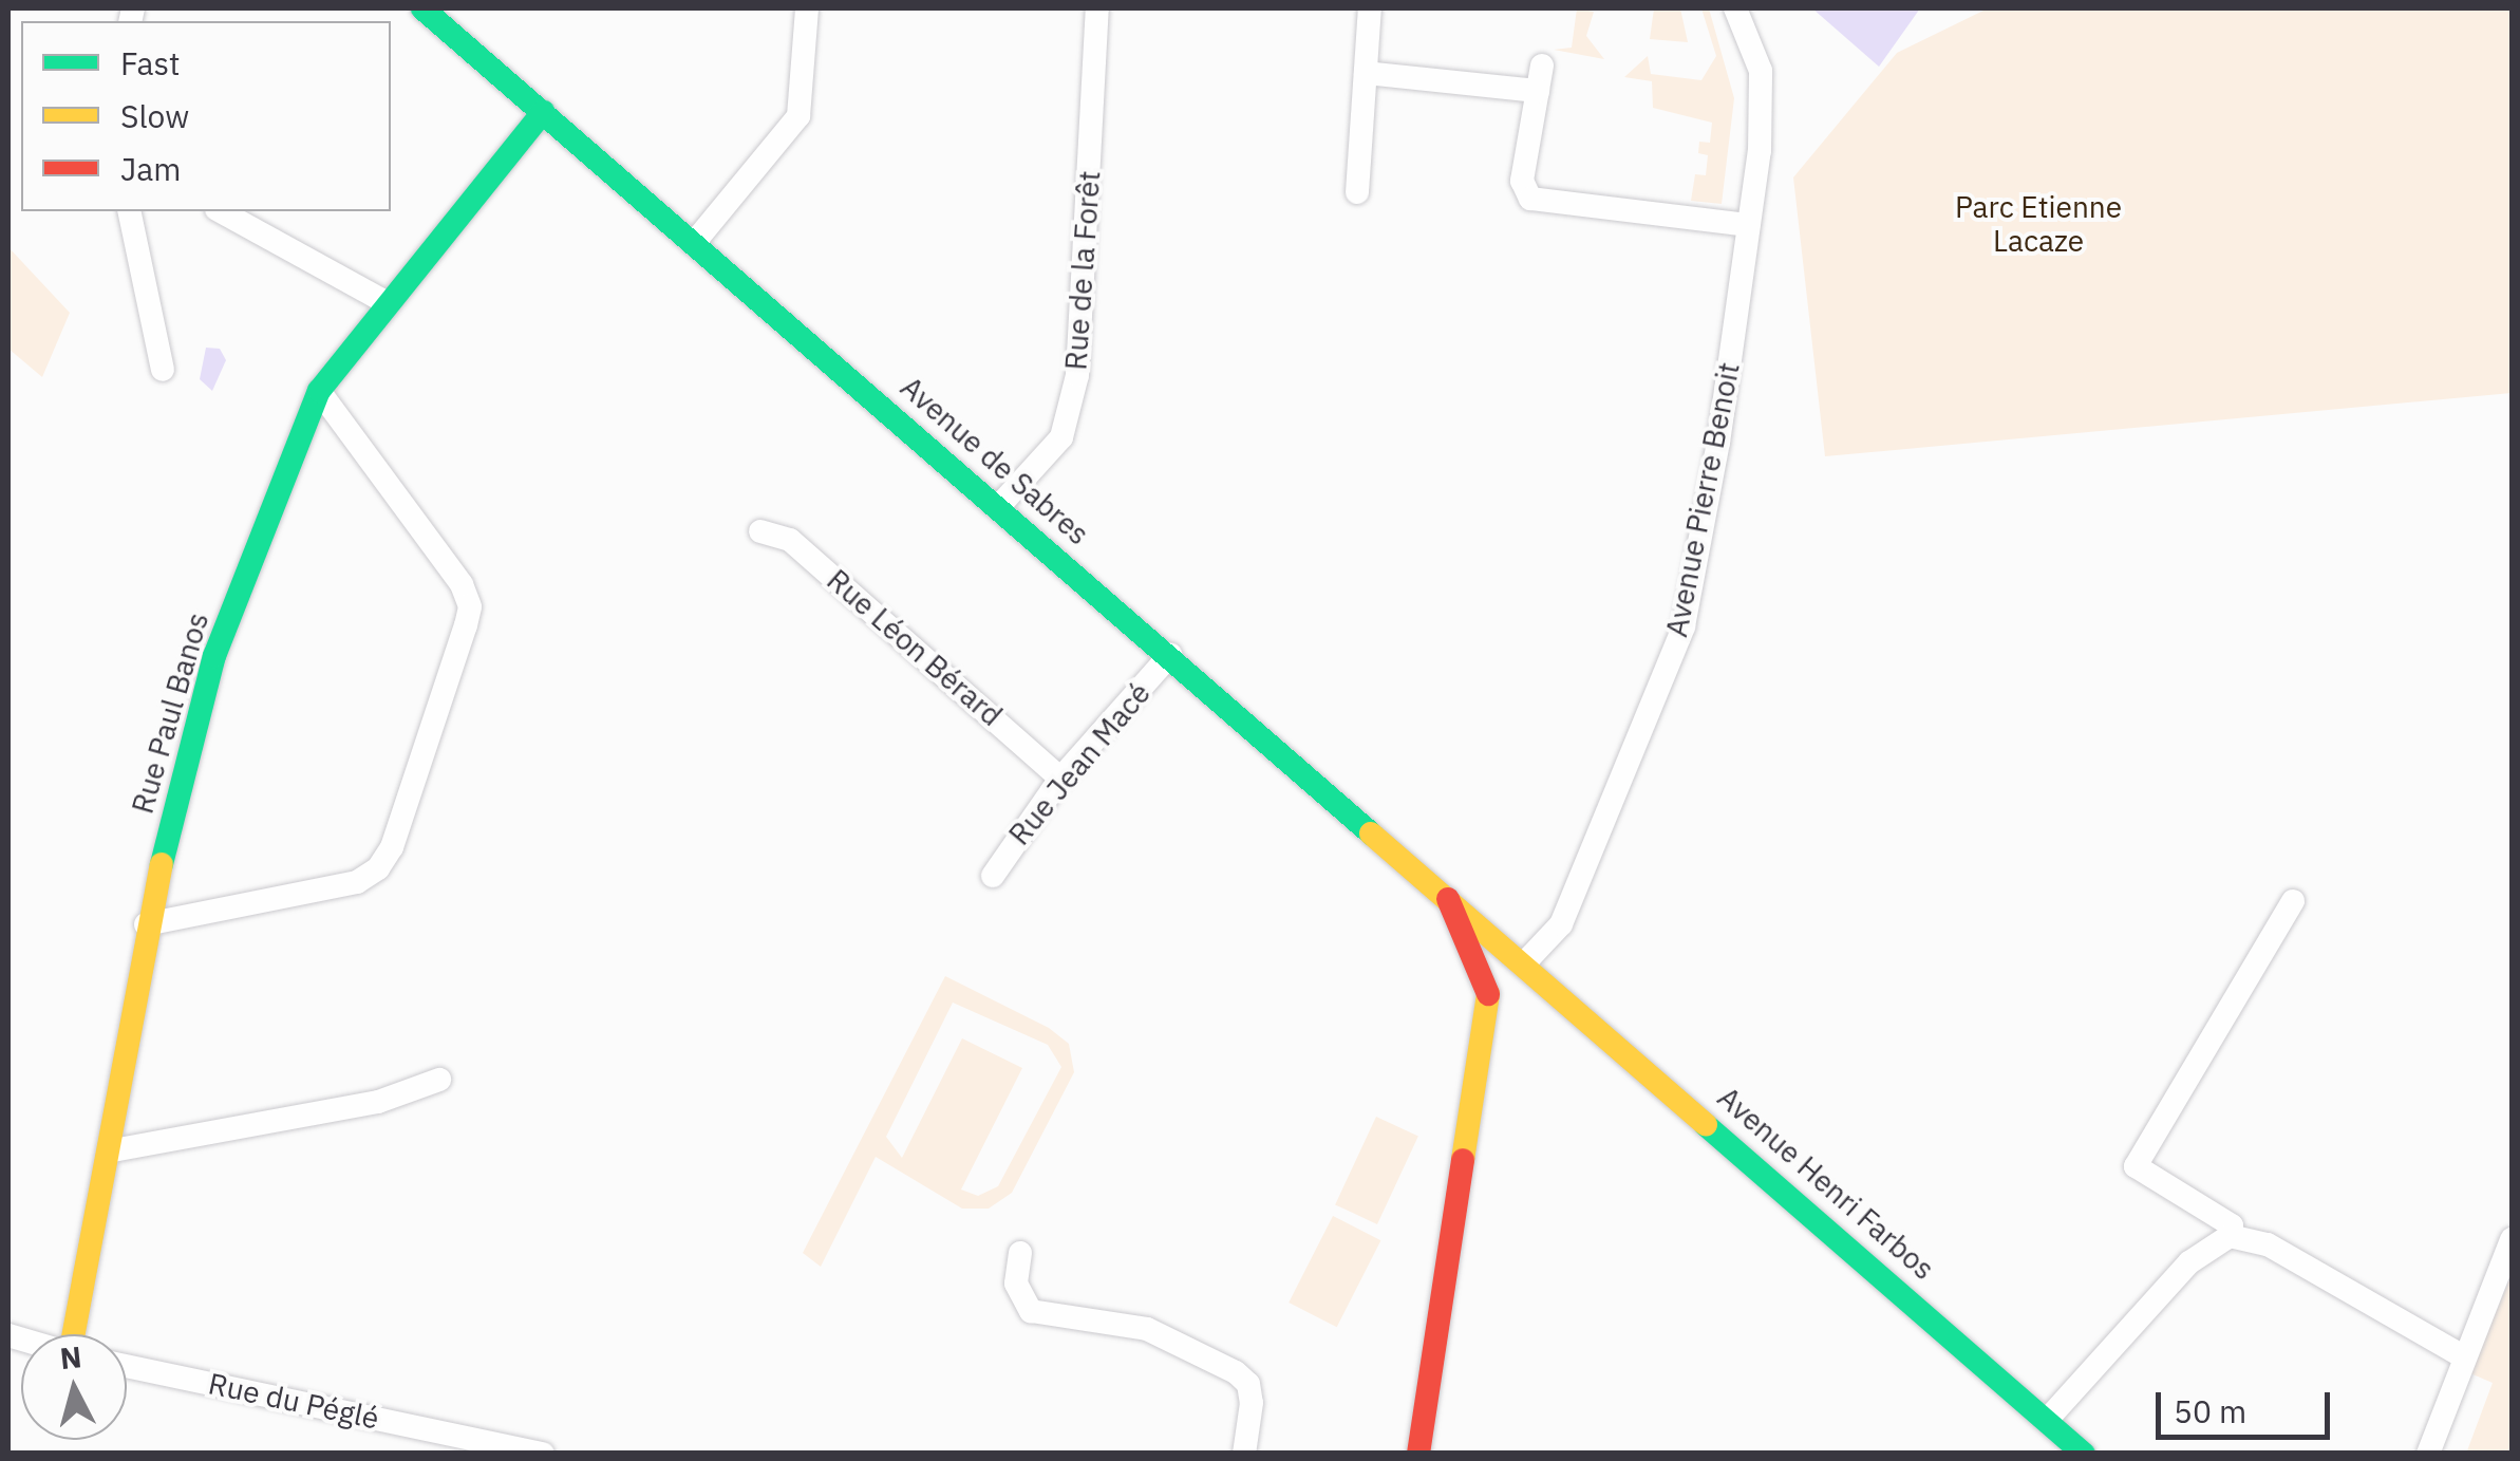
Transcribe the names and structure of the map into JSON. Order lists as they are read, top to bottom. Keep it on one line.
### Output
{"streets":{"main road":["Avenue de Sabres","Rue Paul Banos","Avenue Henri Farbos"],"street":["Rue de la Forêt","Avenue Pierre Benoit","Rue Léon Bérard","Rue Jean Macé","Rue du Péglé"]},"crossings":[["Rue de la Forêt","Avenue de Sabres"],["Avenue de Sabres","Avenue Pierre Benoit"],["Avenue de Sabres","Rue Paul Banos"],["Avenue de Sabres","Rue Jean Macé"],["Avenue de Sabres","Avenue Henri Farbos"],["Avenue Pierre Benoit","Avenue Henri Farbos"],["Rue Léon Bérard","Rue Jean Macé"]],"parks":["Parc Etienne Lacaze"],"legend":["Fast","Slow","Jam"],"scale_bar":"50 m","north":"top"}
